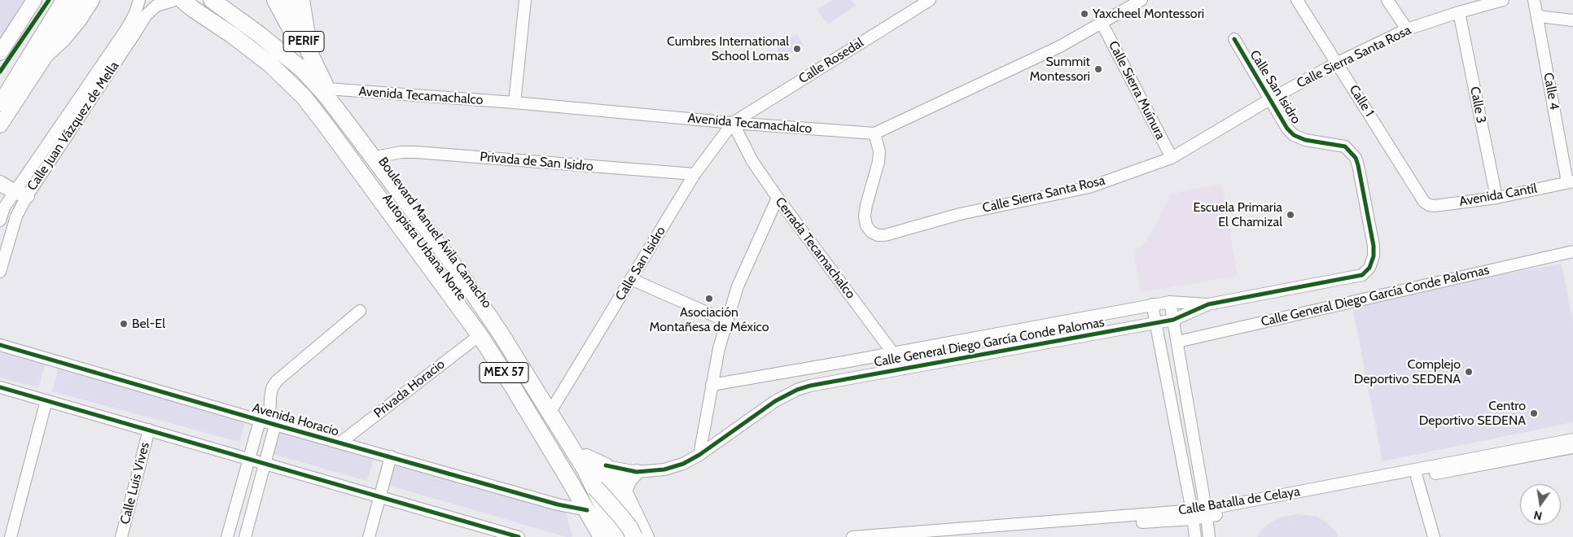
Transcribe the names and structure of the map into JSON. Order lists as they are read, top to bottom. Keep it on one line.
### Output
{"streets":{"highway":["PERIF","Boulevard Manuel Ávila Camacho","Autopista Urbana Norte","MEX 57"],"street":["Calle Sierra Santa Rosa","Calle Rosedal","Calle San Isidro","Calle Sierra Muínura","Calle 4","Avenida Tecamachalco","Calle 1","Calle 3","Calle Juan Vázquez de Mella","Privada de San Isidro","Avenida Cantíl","Cerrada Tecamachalco","Calle General Diego García Conde Palomas","Privada Horacio","Avenida Horacio","Calle Luis Vives","Calle Batalla de Celaya"]},"crossings":[["Calle Sierra Santa Rosa","Calle San Isidro"],["Calle Sierra Santa Rosa","Calle Sierra Muínura"],["Calle Sierra Santa Rosa","Avenida Tecamachalco"],["Calle Sierra Santa Rosa","Calle 1"],["Calle Sierra Santa Rosa","Calle 3"],["Calle Rosedal","Calle San Isidro"],["Calle Rosedal","Avenida Tecamachalco"],["Calle Rosedal","Cerrada Tecamachalco"],["Calle San Isidro","Avenida Tecamachalco"],["Calle San Isidro","Privada de San Isidro"],["Calle San Isidro","Boulevard Manuel Ávila Camacho"],["Calle San Isidro","Cerrada Tecamachalco"],["Calle San Isidro","Calle General Diego García Conde Palomas"],["Calle Sierra Muínura","Avenida Tecamachalco"],["Calle 4","Avenida Cantíl"],["Avenida Tecamachalco","Boulevard Manuel Ávila Camacho"],["Avenida Tecamachalco","Autopista Urbana Norte"],["Avenida Tecamachalco","Cerrada Tecamachalco"],["Calle 1","Avenida Cantíl"],["Calle 3","Avenida Cantíl"],["Calle Juan Vázquez de Mella","Boulevard Manuel Ávila Camacho"],["Privada de San Isidro","Boulevard Manuel Ávila Camacho"],["Boulevard Manuel Ávila Camacho","Autopista Urbana Norte"],["Boulevard Manuel Ávila Camacho","Privada Horacio"],["Boulevard Manuel Ávila Camacho","Avenida Horacio"],["Cerrada Tecamachalco","Calle General Diego García Conde Palomas"],["Privada Horacio","Avenida Horacio"]],"places":["Yaxcheel Montessori","Cumbres International School Lomas","Summit Montessori","Escuela Primaria El Chamizal","Asociación Montañesa de México","Bel-El","Complejo Deportivo SEDENA","Centro Deportivo SEDENA"],"north":"bottom"}
